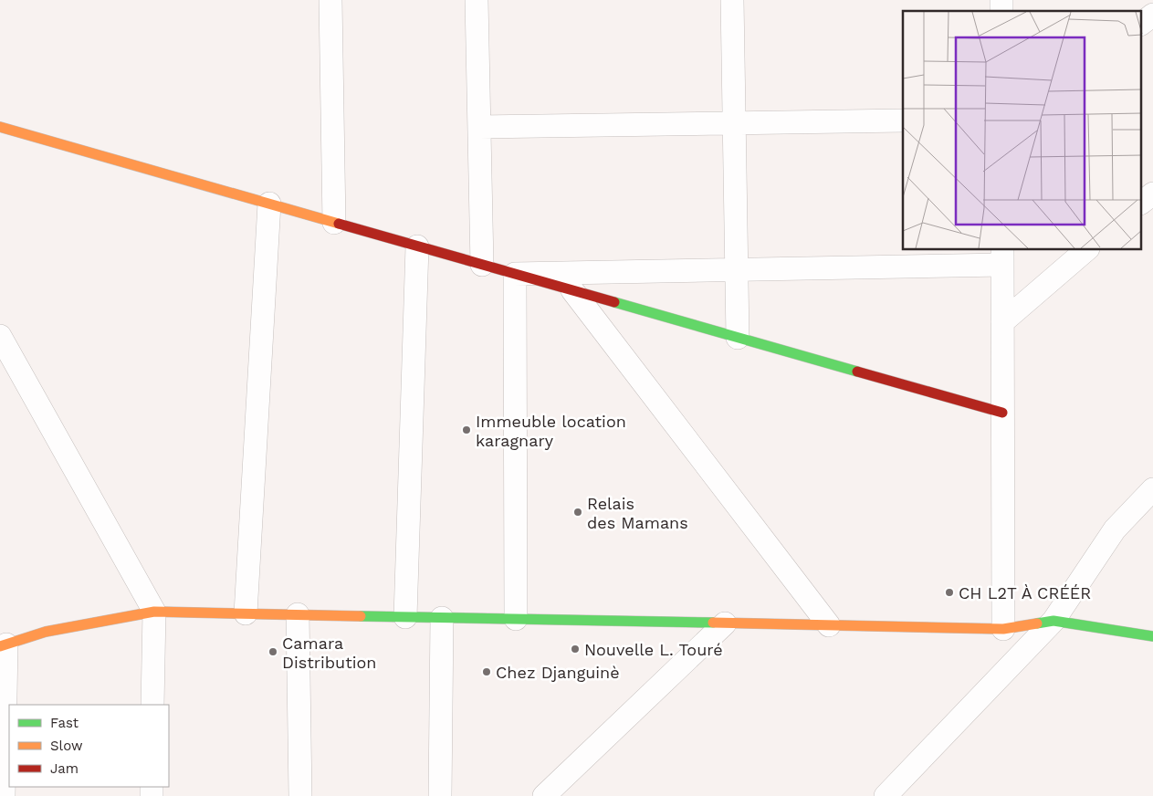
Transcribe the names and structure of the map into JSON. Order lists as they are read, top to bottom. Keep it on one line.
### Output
{"places":["Immeuble location karagnary","Relais des Mamans","CH L2T À CRÉÉR","Nouvelle L. Touré","Camara Distribution","Chez Djanguinè"],"legend":["Fast","Slow","Jam"]}
